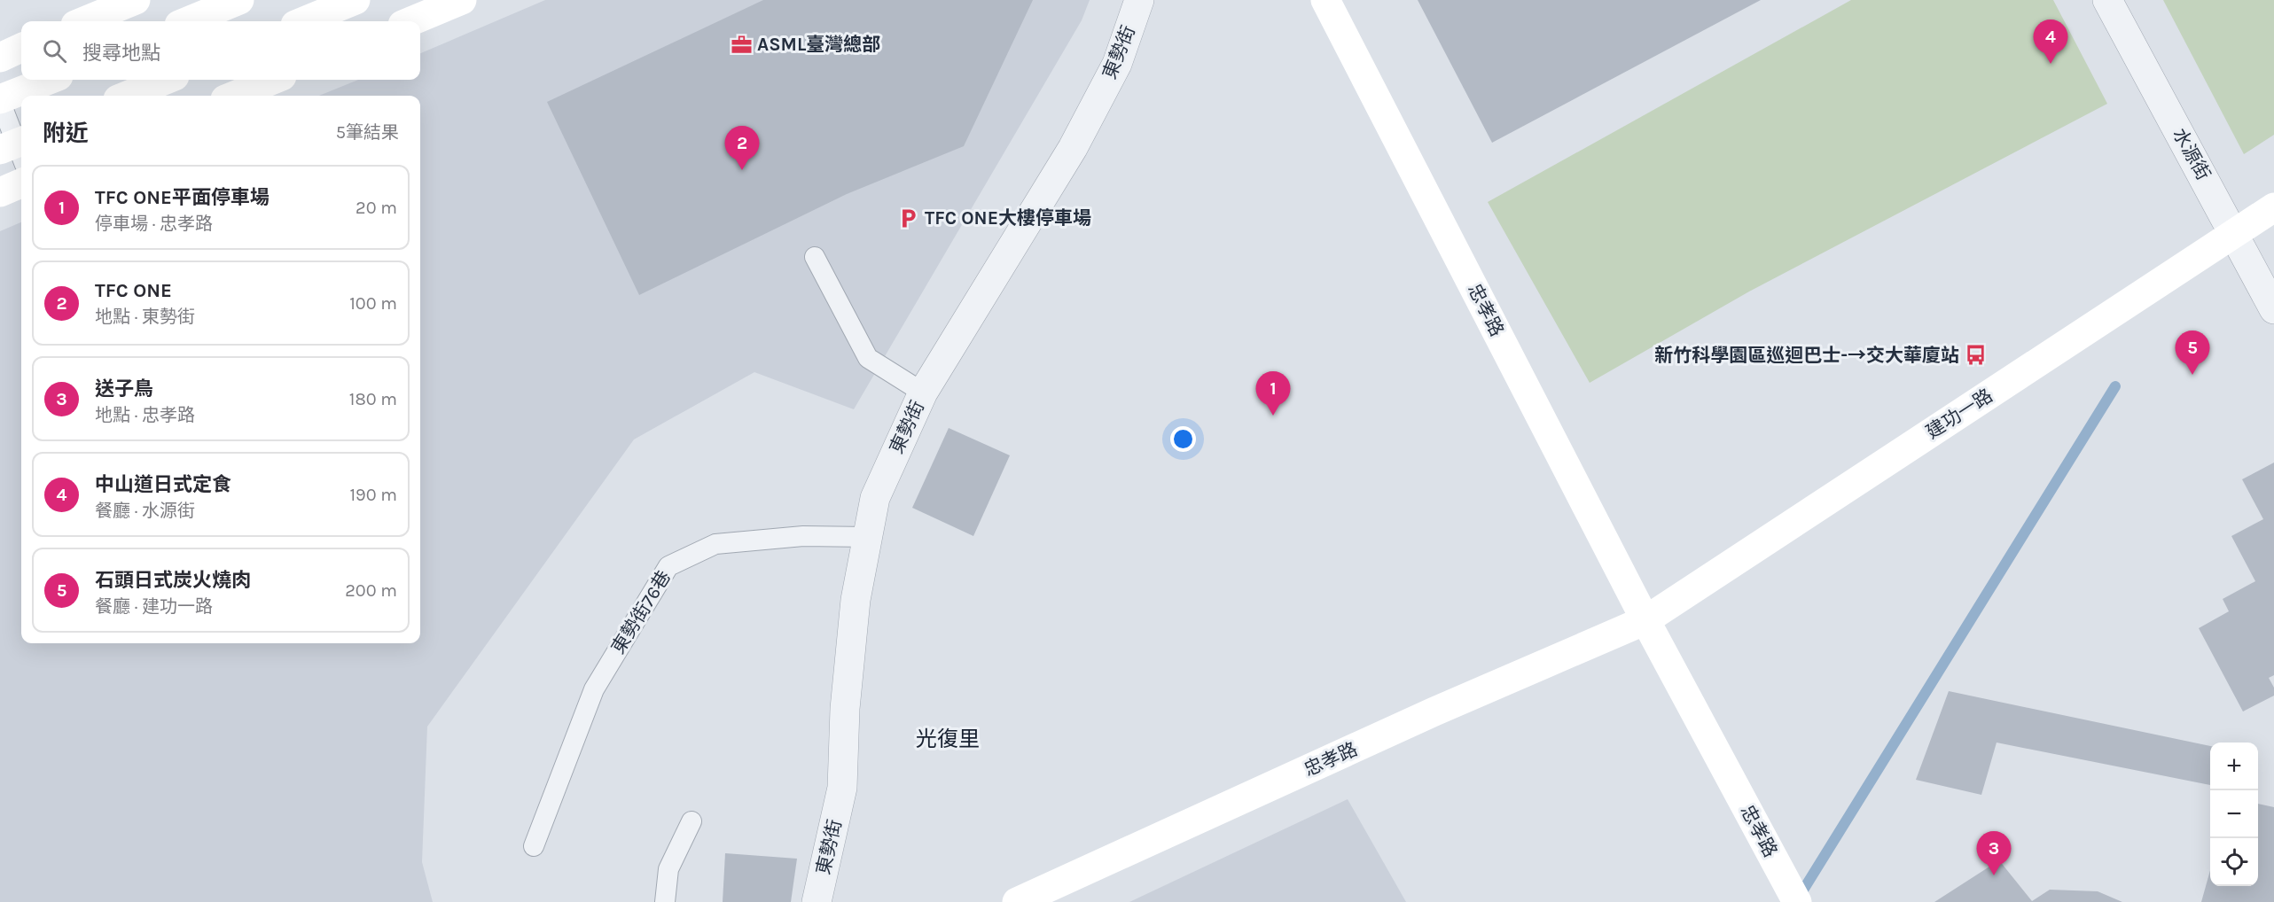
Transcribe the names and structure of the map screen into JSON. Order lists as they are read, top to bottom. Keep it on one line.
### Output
{"streets":{"street":["東勢街","水源街","忠孝路","建功一路"],"lane":["東勢街76巷"]},"crossings":[["東勢街","東勢街76巷"],["水源街","建功一路"],["忠孝路","建功一路"]],"districts":["光復里"],"places":{"office":["ASML臺灣總部"],"parking":["TFC ONE大樓停車場"],"bus stop":["新竹科學園區巡迴巴士-→交大華廈站"]},"page":{"pins":["4","2","5","1","3"],"search":"搜尋地點","heading":["附近","5筆結果"],"list":[{"mark":"1","name":"TFC ONE平面停車場","note":"停車場 · 忠孝路","value":"20 m"},{"mark":"2","name":"TFC ONE","note":"地點 · 東勢街","value":"100 m"},{"mark":"3","name":"送子鳥","note":"地點 · 忠孝路","value":"180 m"},{"mark":"4","name":"中山道日式定食","note":"餐廳 · 水源街","value":"190 m"},{"mark":"5","name":"石頭日式炭火燒肉","note":"餐廳 · 建功一路","value":"200 m"}],"map_buttons":["+","−"]}}
